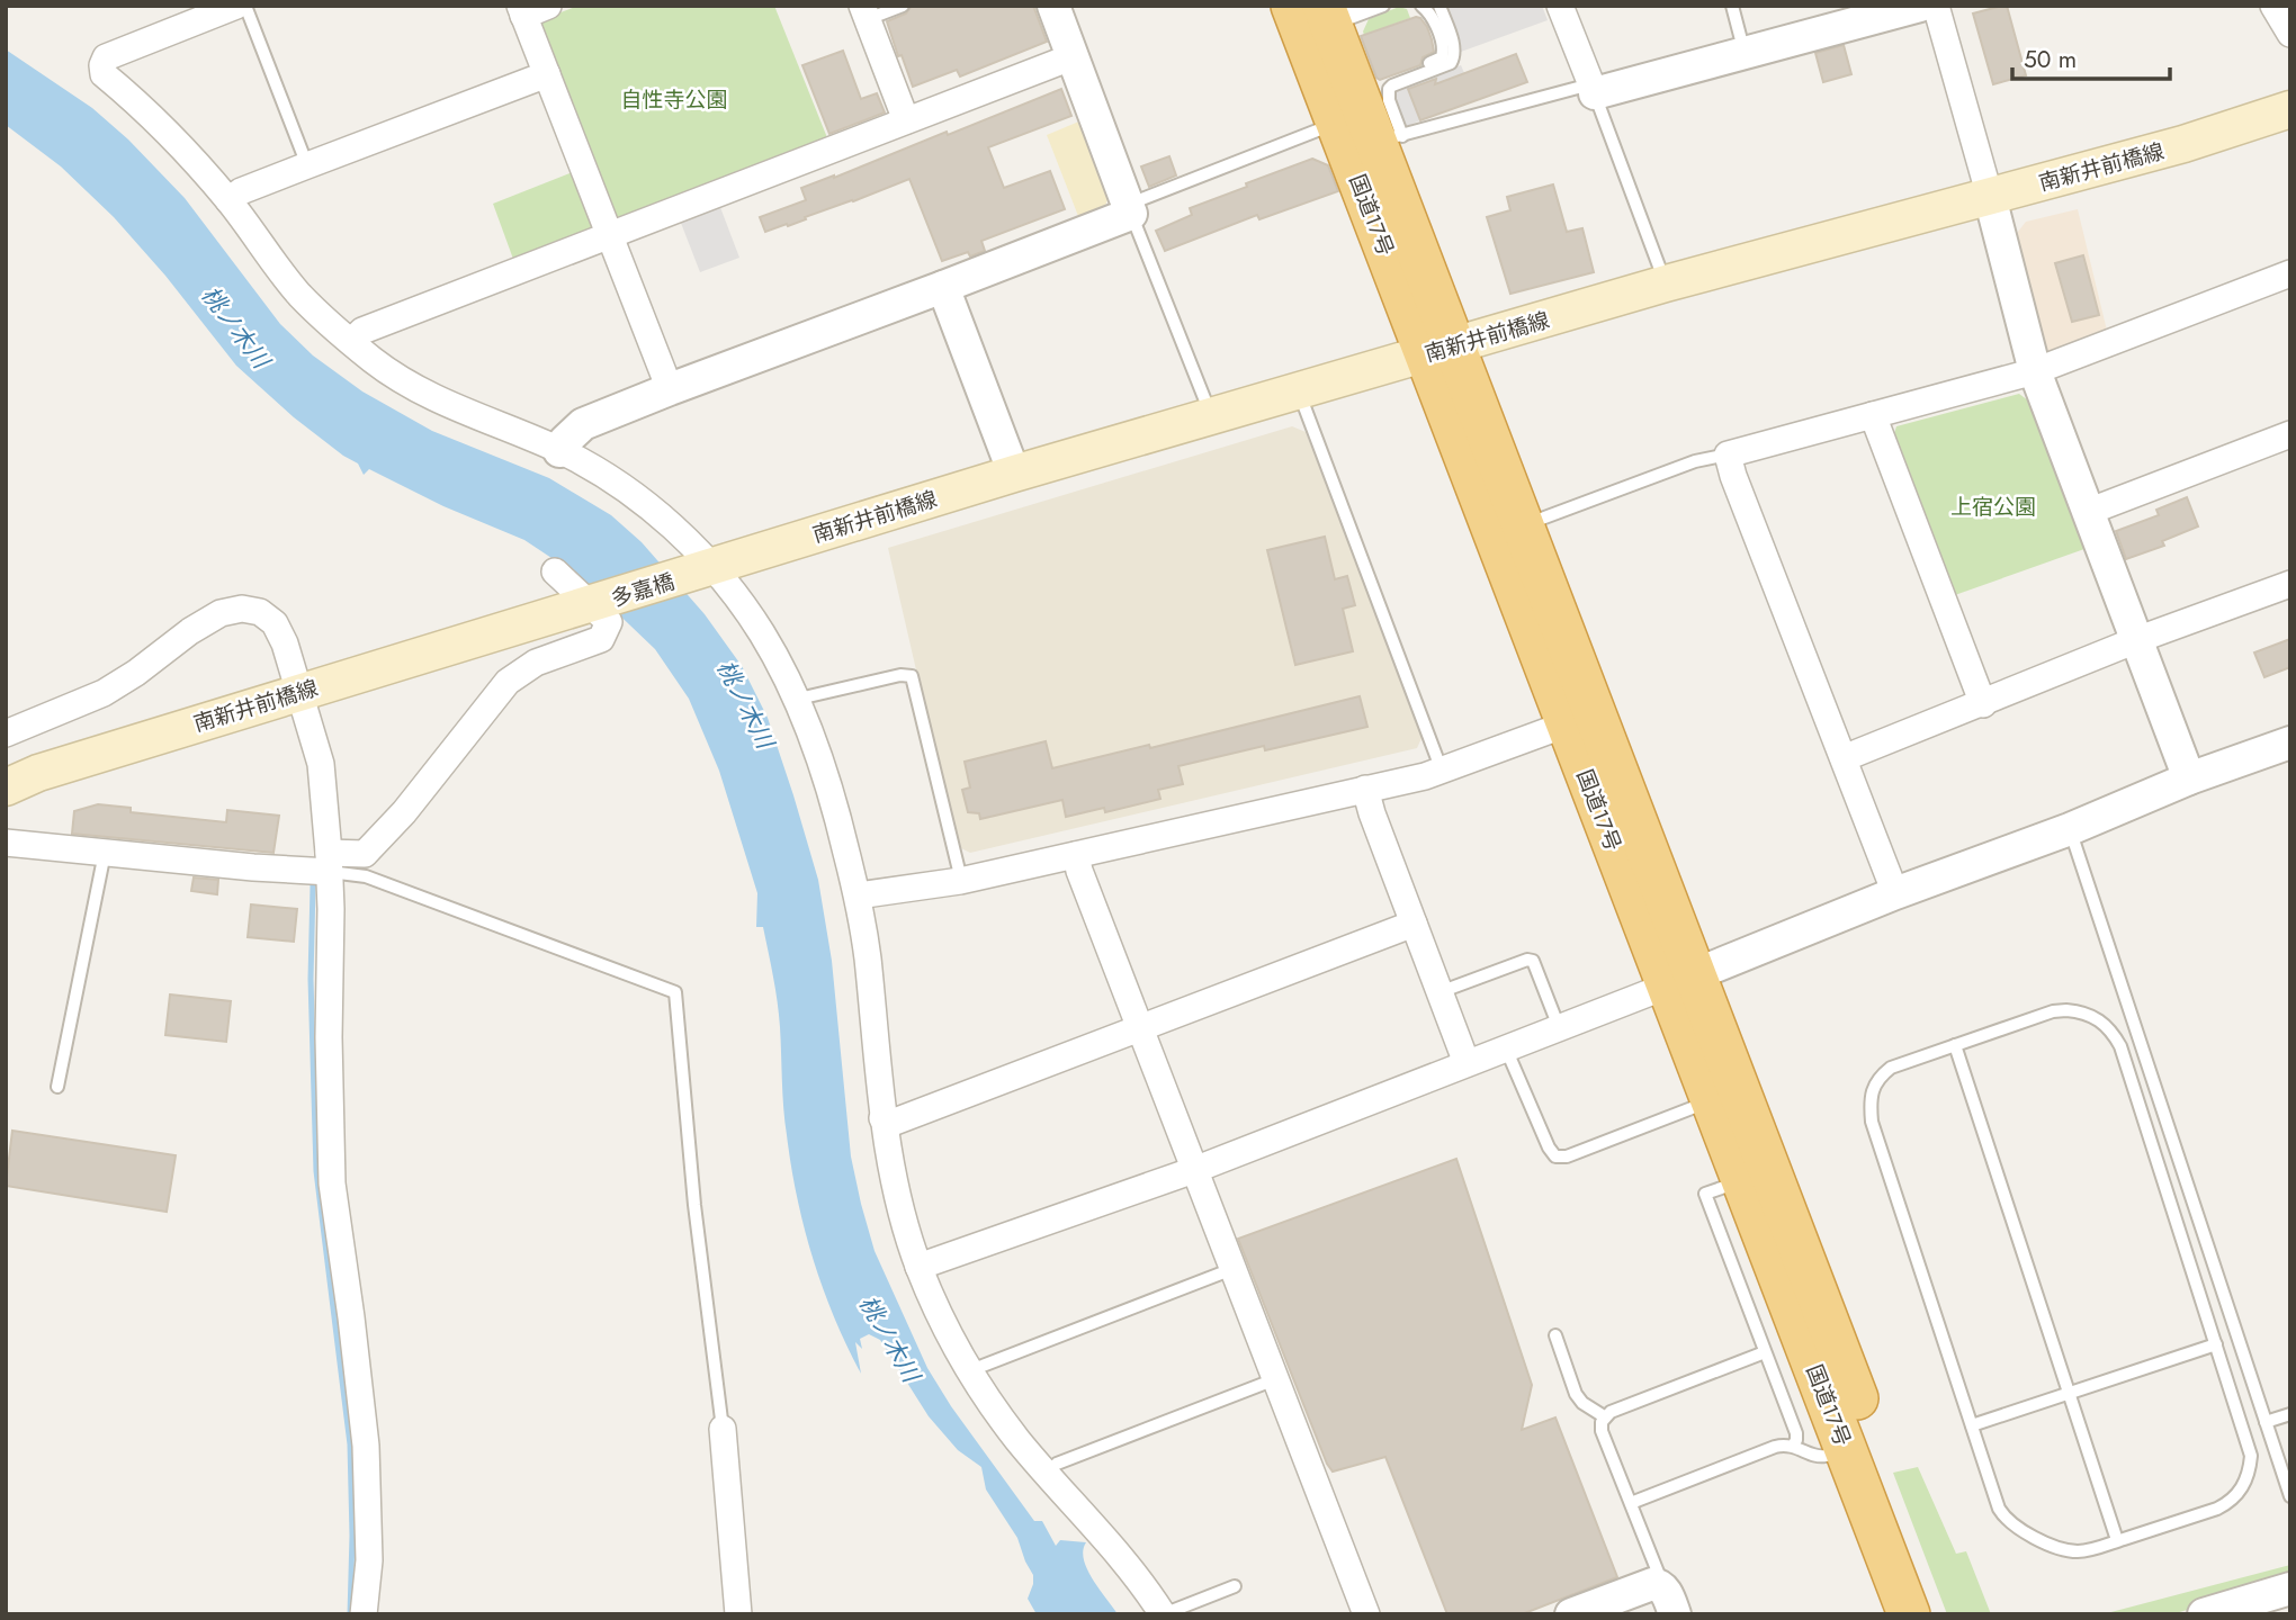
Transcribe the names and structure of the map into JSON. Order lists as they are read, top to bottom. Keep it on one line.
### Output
{"streets":{"highway":["国道17号"],"main road":["南新井前橋線","多嘉橋"]},"crossings":[["南新井前橋線","国道17号"],["南新井前橋線","多嘉橋"]],"water":["桃ノ木川"],"parks":["自性寺公園","上宿公園"],"scale_bar":"50 m"}
